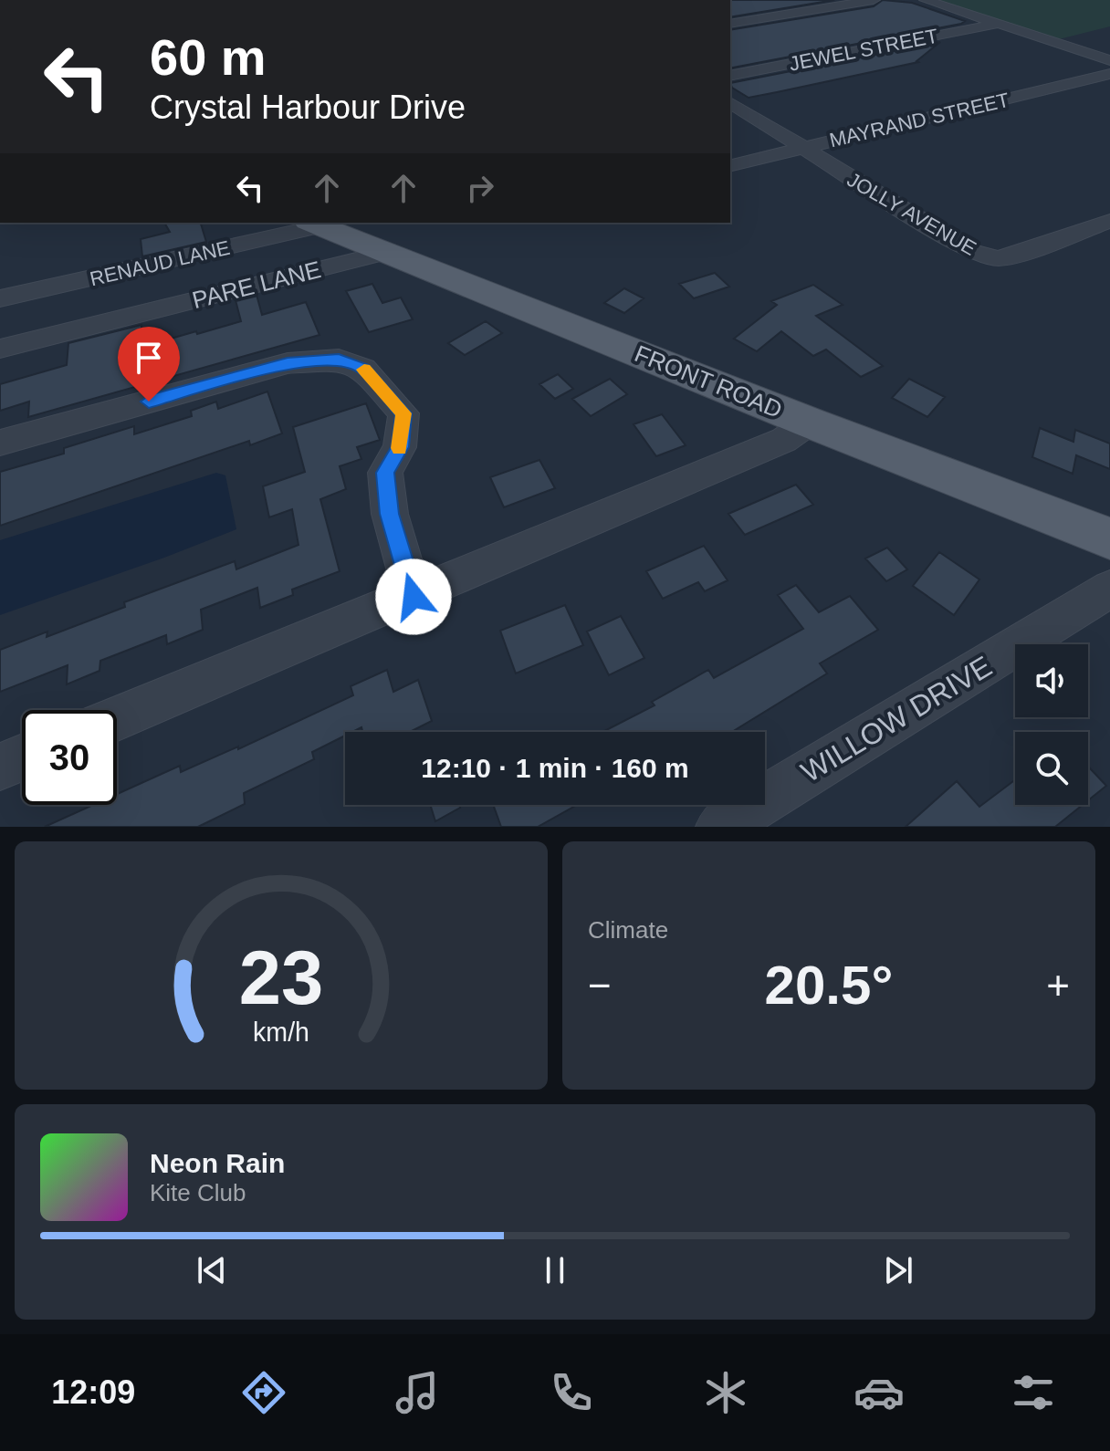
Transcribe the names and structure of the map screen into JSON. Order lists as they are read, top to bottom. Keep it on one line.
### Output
{"streets":{"main road":["FRONT ROAD"],"street":["JEWEL STREET","MAYRAND STREET","JOLLY AVENUE","RENAUD LANE","PARE LANE","WILLOW DRIVE"]},"crossings":[["MAYRAND STREET","JOLLY AVENUE"],["RENAUD LANE","FRONT ROAD"],["PARE LANE","FRONT ROAD"]],"page":{"turn":["60 m","Crystal Harbour Drive"],"limit":"30","trip":"12:10 · 1 min · 160 m","tile":"Climate","heat":["−","20.5°","+"],"song":["Neon Rain","Kite Club"],"tabs":"12:09","gauge":["23","km/h"]}}
